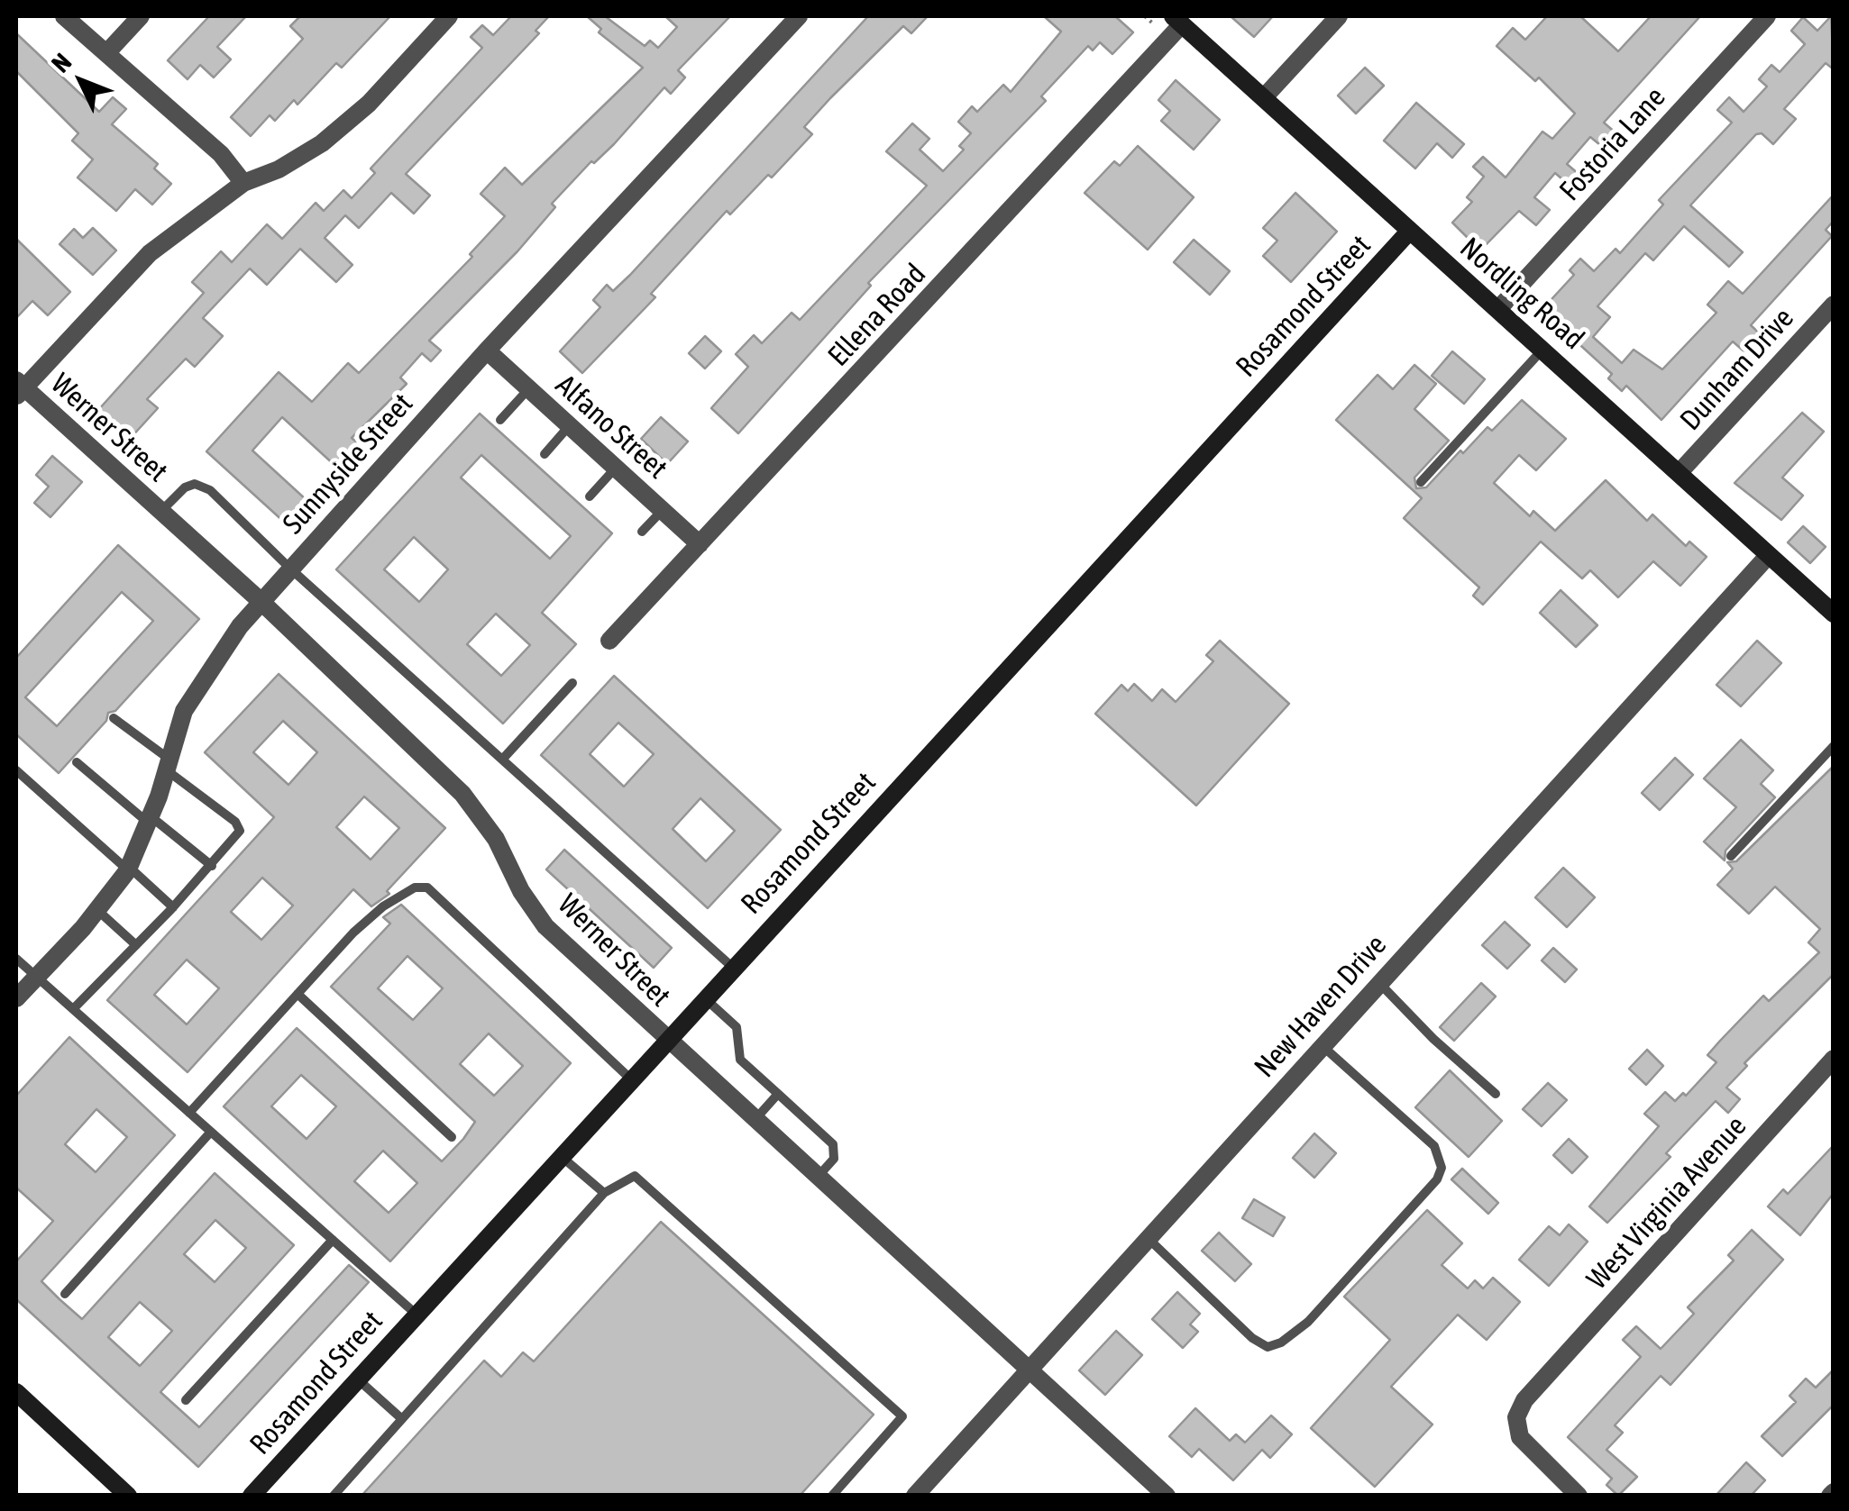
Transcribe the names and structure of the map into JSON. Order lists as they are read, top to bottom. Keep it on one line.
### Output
{"streets":{"street":["Fostoria Lane","Nordling Road","Rosamond Street","Ellena Road","Dunham Drive","Alfano Street","Werner Street","Sunnyside Street","New Haven Drive","West Virginia Avenue"]},"crossings":[["Fostoria Lane","Nordling Road"],["Nordling Road","Rosamond Street"],["Nordling Road","Ellena Road"],["Nordling Road","Dunham Drive"],["Nordling Road","New Haven Drive"],["Rosamond Street","Werner Street"],["Ellena Road","Alfano Street"],["Alfano Street","Sunnyside Street"],["Werner Street","Sunnyside Street"],["Werner Street","New Haven Drive"]],"north":"top left"}
